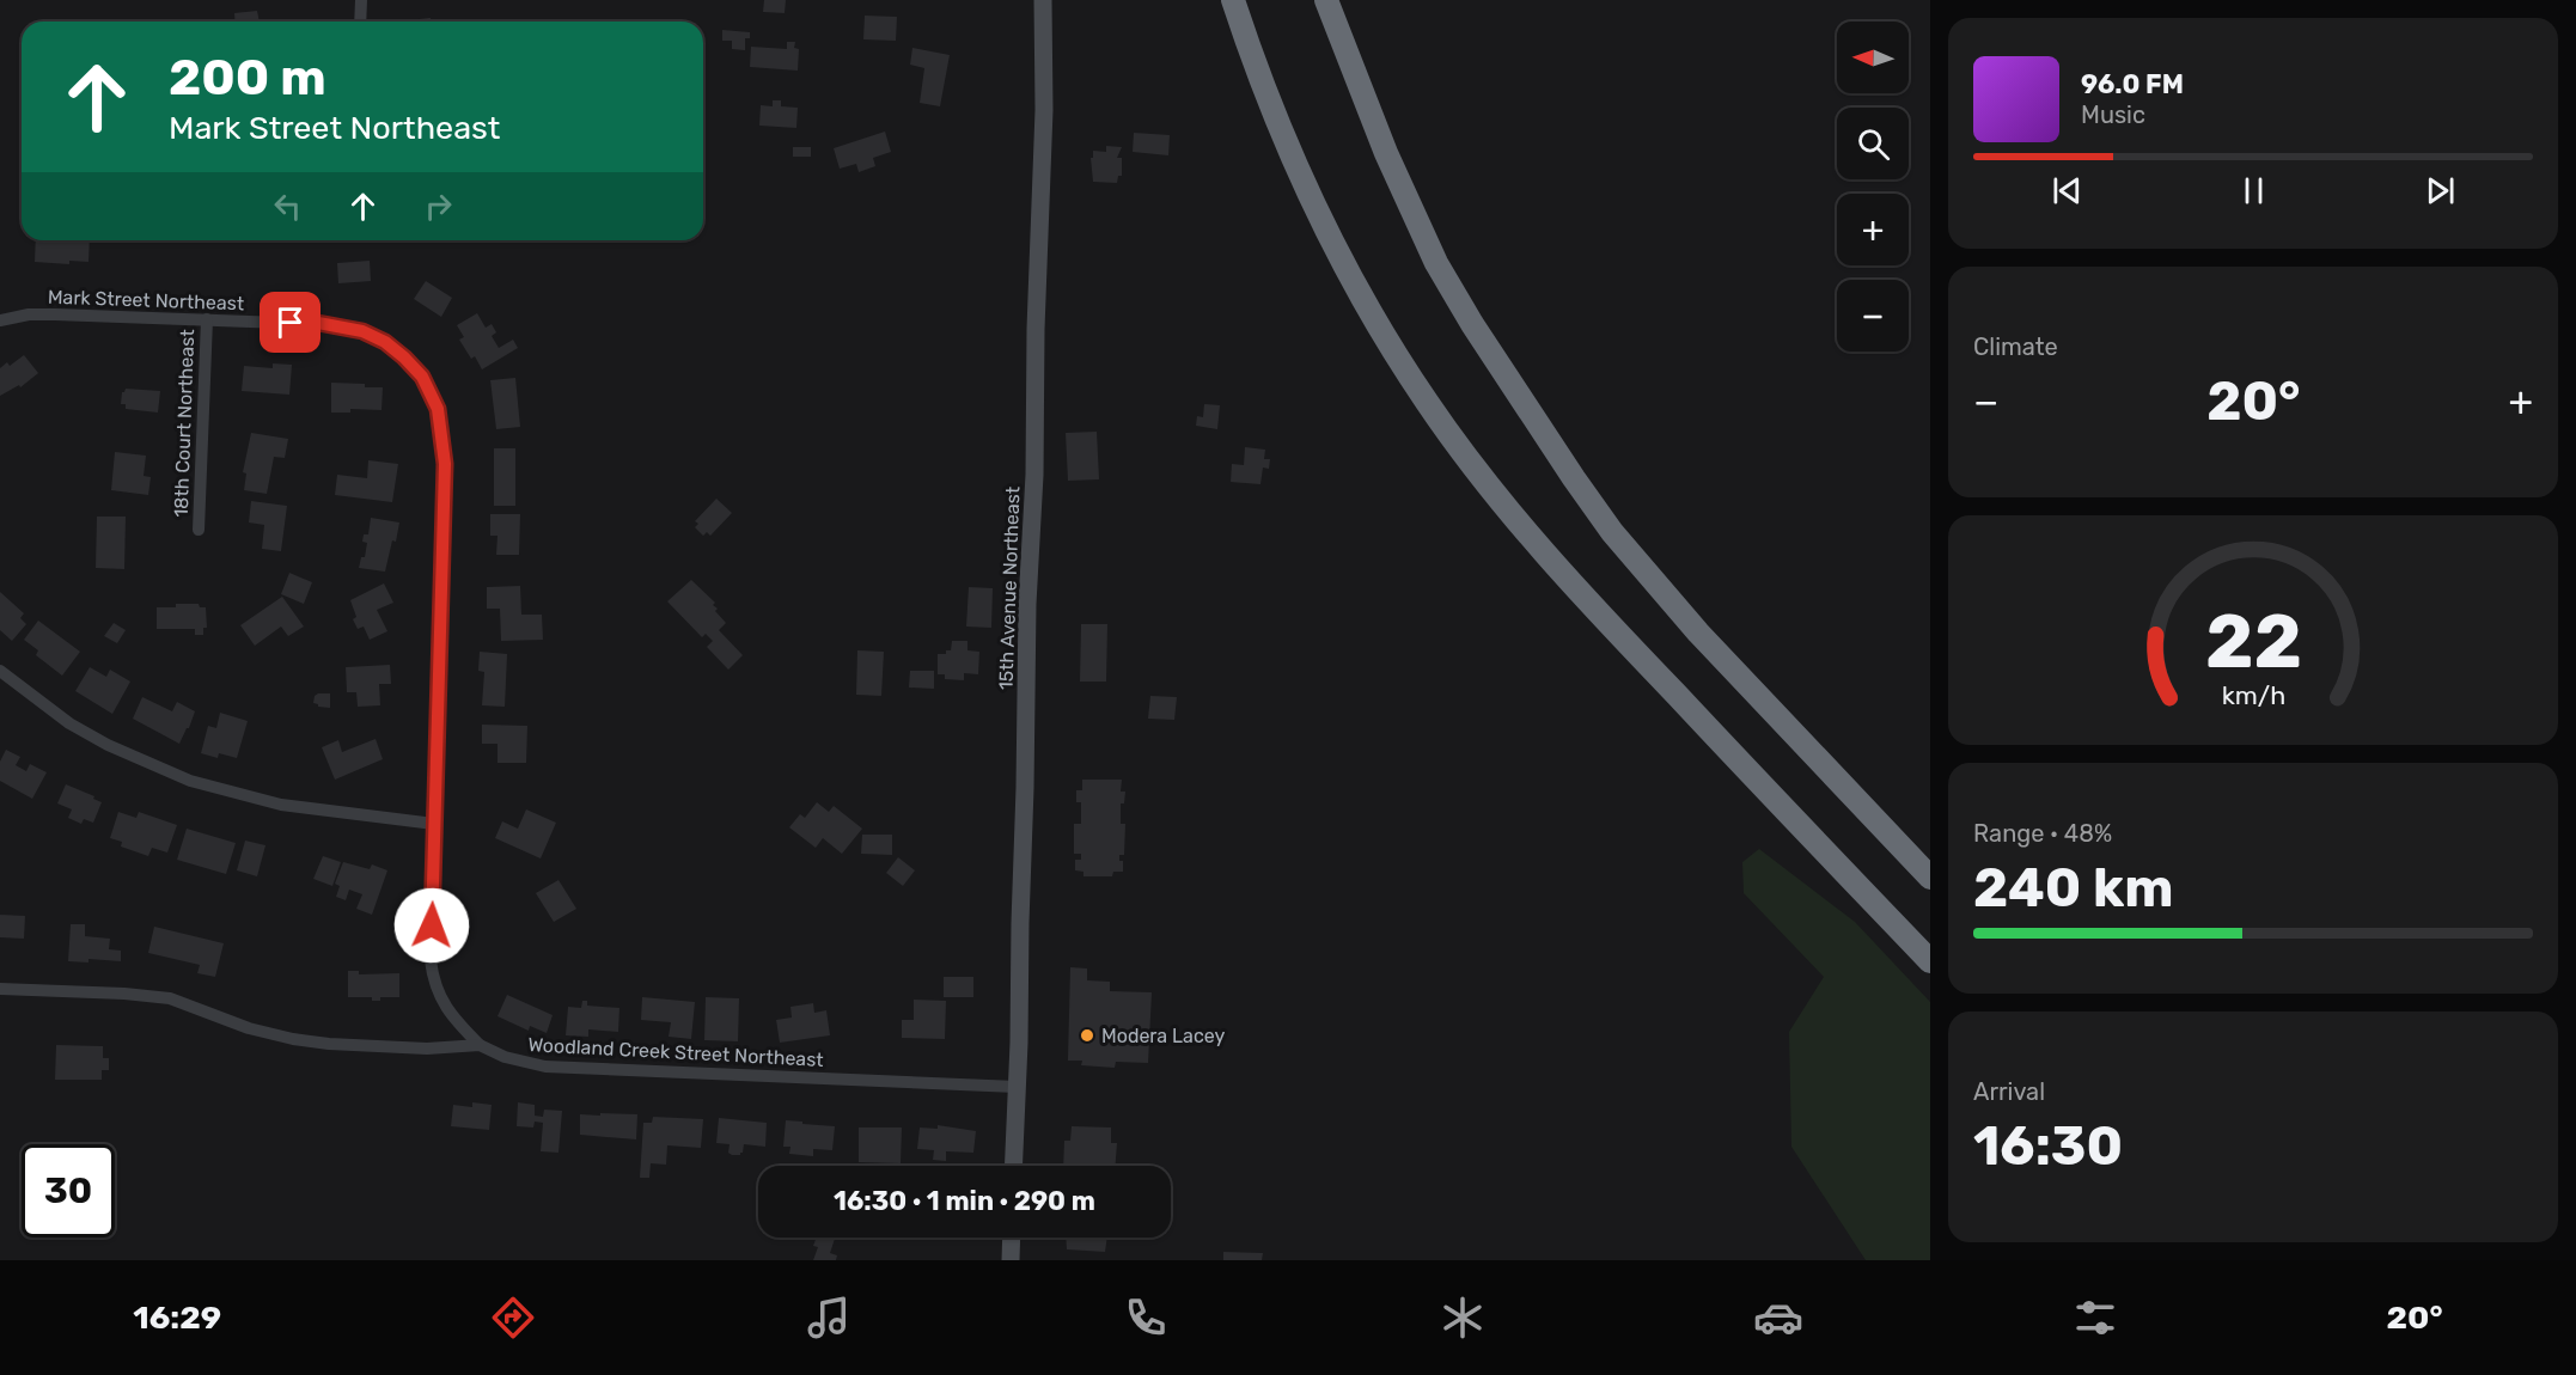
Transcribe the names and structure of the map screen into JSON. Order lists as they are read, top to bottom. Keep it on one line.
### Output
{"streets":{"street":["Mark Street Northeast","18th Court Northeast","15th Avenue Northeast","Woodland Creek Street Northeast"]},"crossings":[["Mark Street Northeast","18th Court Northeast"],["Mark Street Northeast","Woodland Creek Street Northeast"],["15th Avenue Northeast","Woodland Creek Street Northeast"]],"places":["Modera Lacey"],"north":"left","page":{"map_buttons":["+","−"],"turn":["200 m","Mark Street Northeast"],"song":["96.0 FM","Music"],"tile":["Climate",["Range · 48%","240 km"],["Arrival","16:30"]],"heat":["−","20°","+"],"limit":"30","trip":"16:30 · 1 min · 290 m","tabs":["16:29","20°"],"gauge":["22","km/h"]}}
